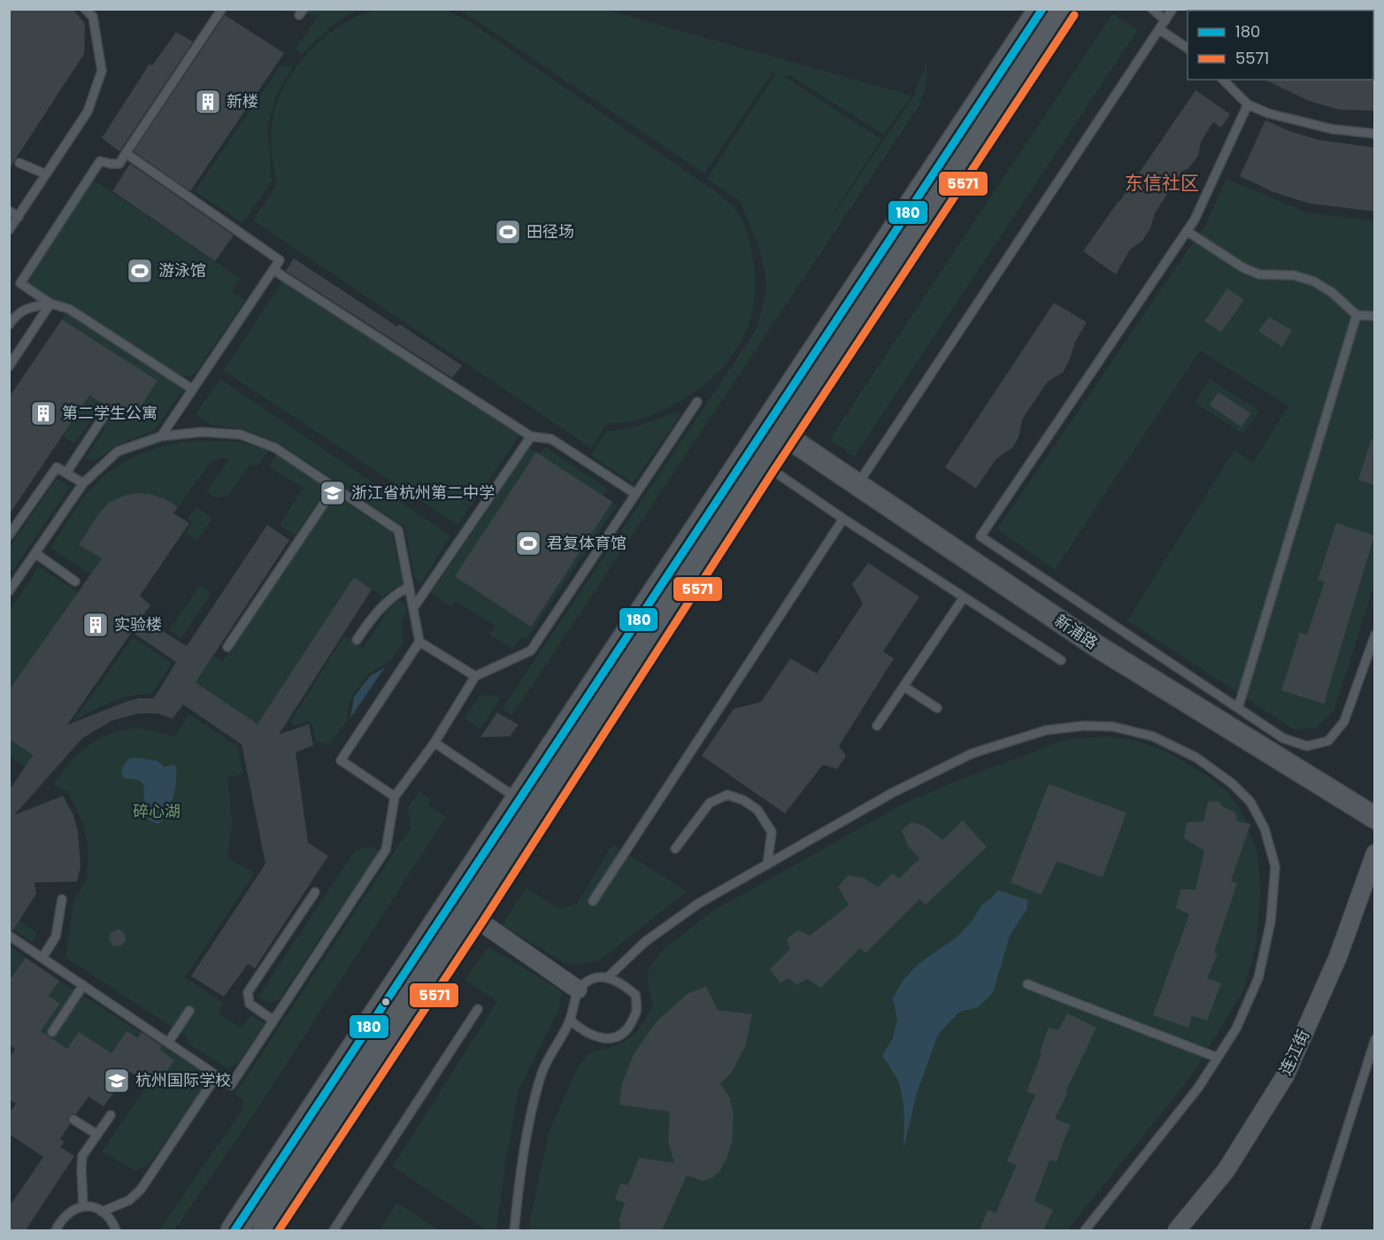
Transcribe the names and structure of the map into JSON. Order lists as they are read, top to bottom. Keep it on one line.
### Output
{"streets":{"street":["新浦路","连江街"]},"districts":["东信社区"],"parks":["碎心湖"],"places":{"building":["新楼","第二学生公寓","实验楼"],"sports":["田径场","游泳馆","君复体育馆"],"school or university":["浙江省杭州第二中学","杭州国际学校"]},"lines":["transit line 180","transit line 5571"],"legend":["180","5571"]}
